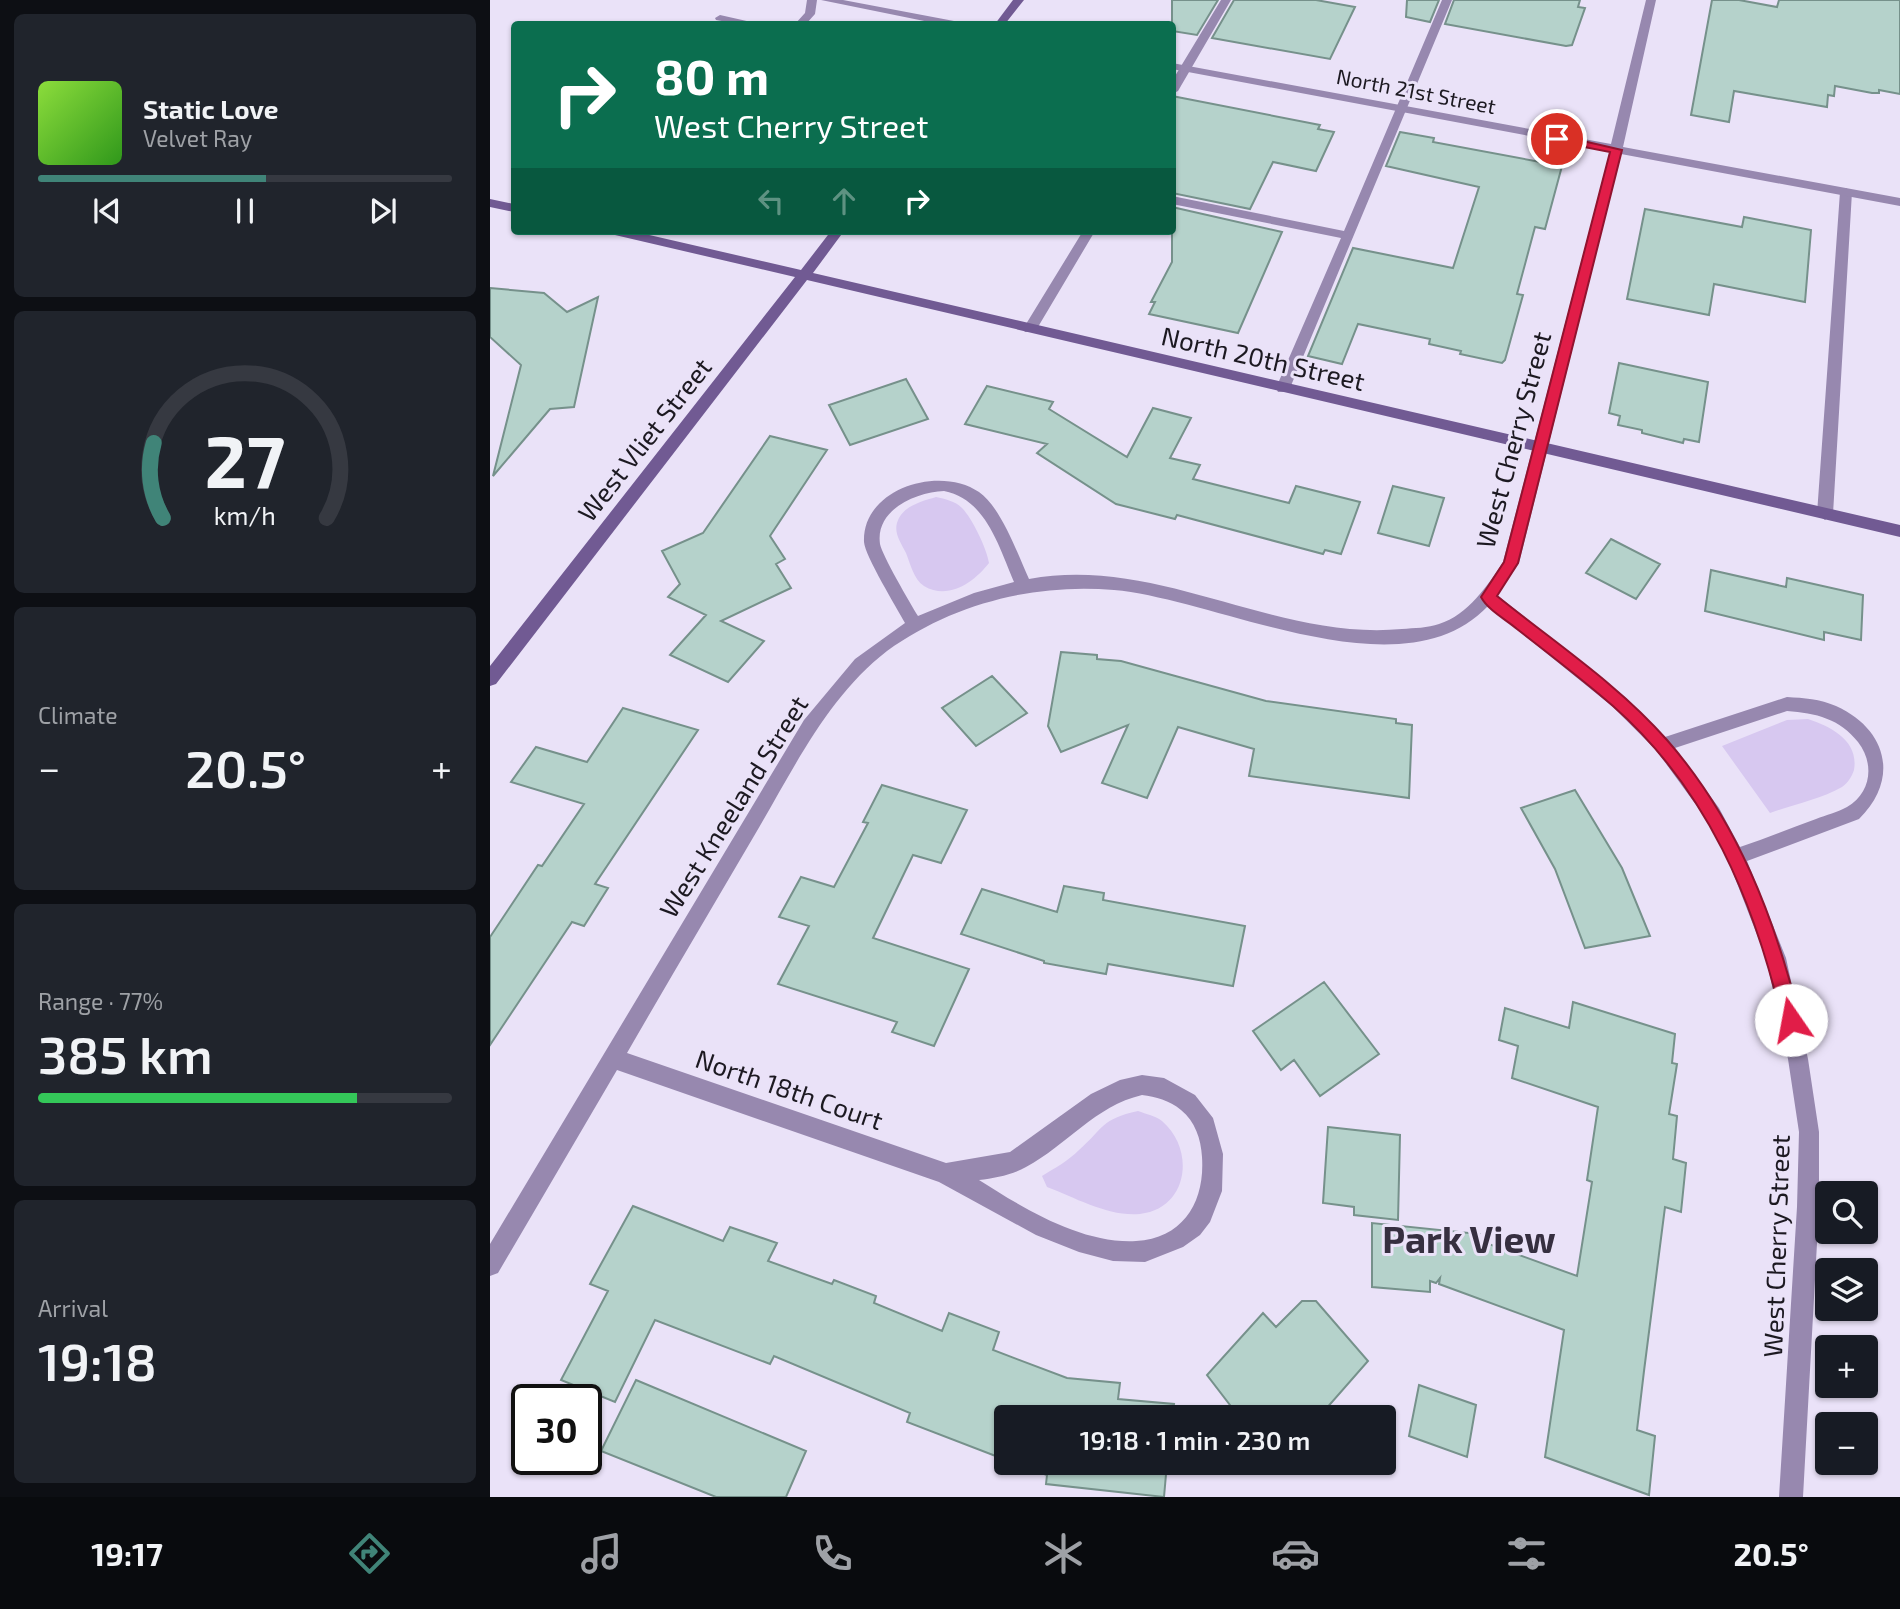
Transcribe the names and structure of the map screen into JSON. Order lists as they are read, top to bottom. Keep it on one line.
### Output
{"streets":{"main road":["North 20th Street","West Vliet Street"],"street":["North 21st Street","West Cherry Street","West Kneeland Street","North 18th Court"]},"crossings":[["North 21st Street","West Cherry Street"],["North 20th Street","West Vliet Street"],["North 20th Street","West Cherry Street"],["West Cherry Street","West Kneeland Street"],["West Kneeland Street","North 18th Court"]],"districts":["Park View"],"page":{"turn":["80 m","West Cherry Street"],"song":["Static Love","Velvet Ray"],"tile":["Climate",["Range · 77%","385 km"],["Arrival","19:18"]],"heat":["−","20.5°","+"],"map_buttons":["+","−"],"limit":"30","trip":"19:18 · 1 min · 230 m","tabs":["19:17","20.5°"],"gauge":["27","km/h"]}}
